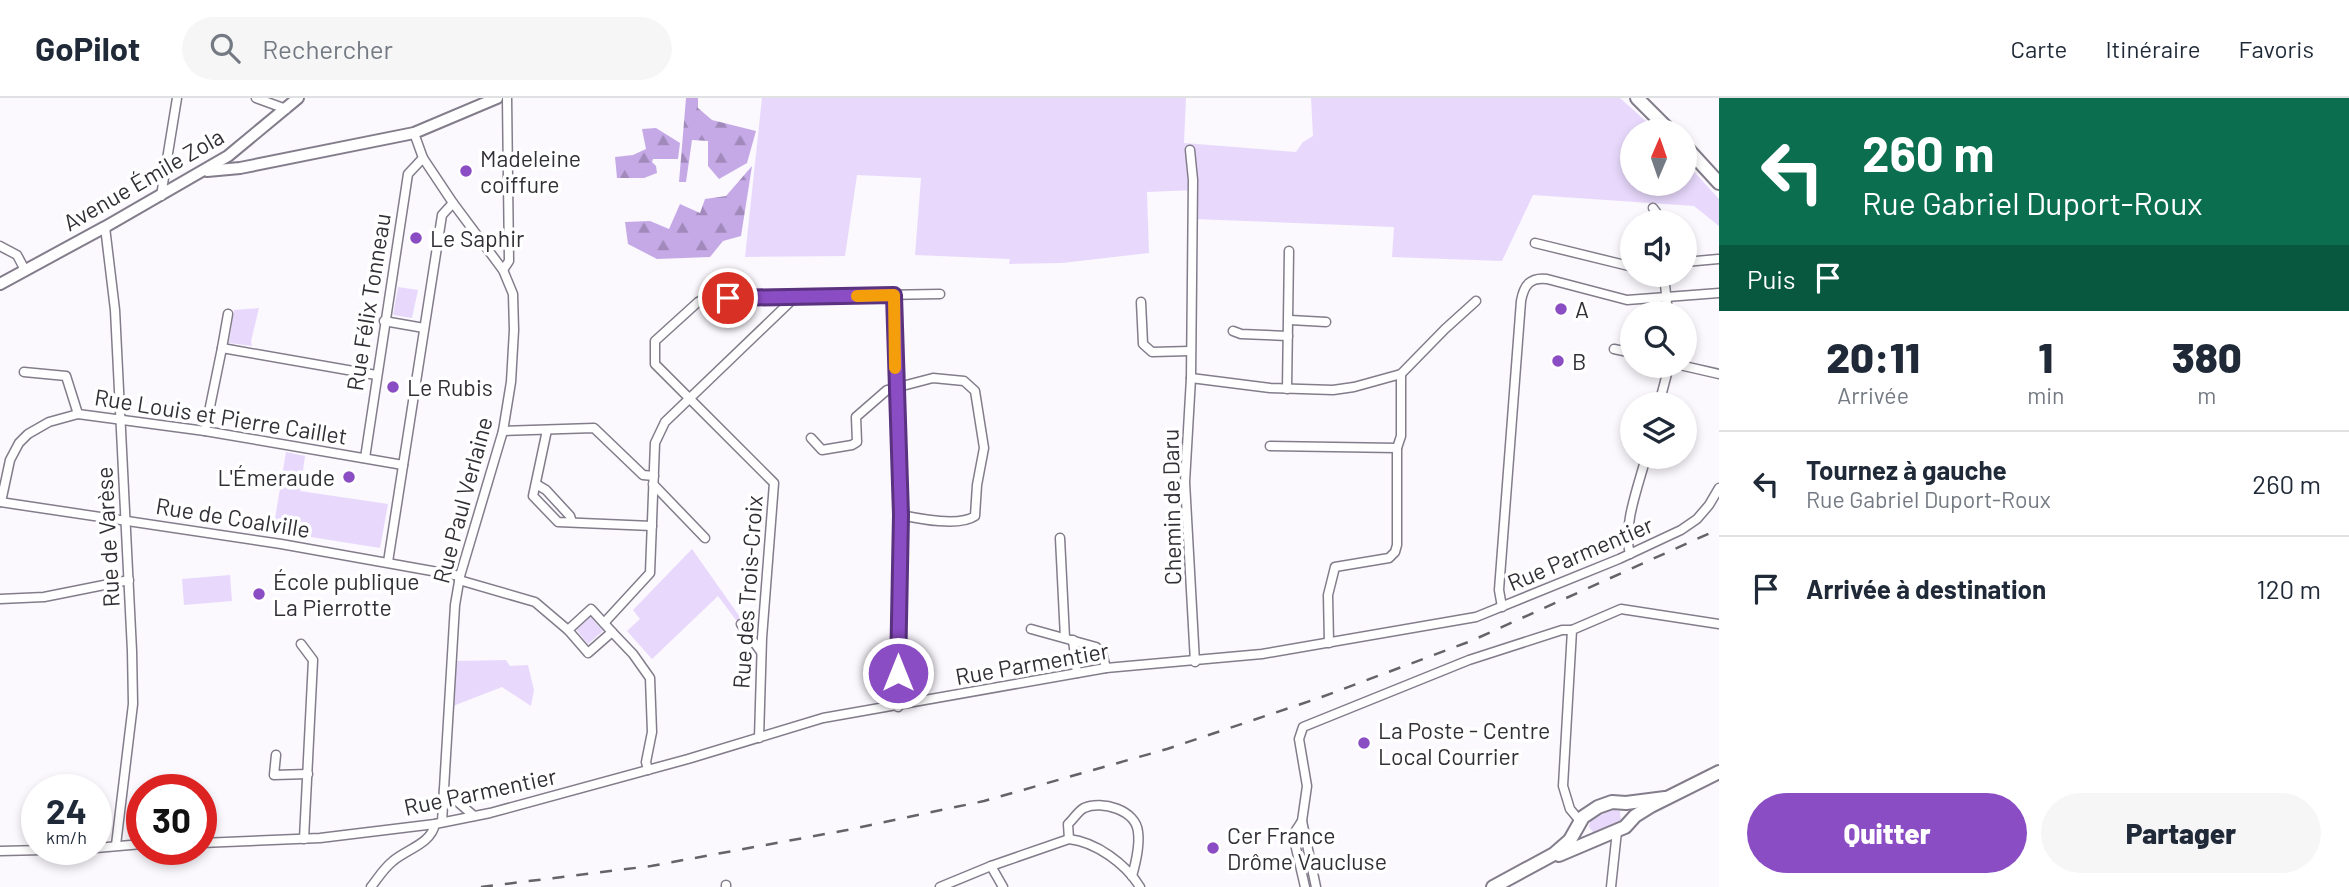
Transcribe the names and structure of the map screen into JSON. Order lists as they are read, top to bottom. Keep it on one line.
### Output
{"streets":{"street":["Avenue Émile Zola","Rue Félix Tonneau","Rue Louis et Pierre Caillet","Rue Paul Verlaine","Chemin de Daru","Rue de Coalville","Rue de Varèse","Rue Parmentier","Rue des Trois-Croix"]},"crossings":[["Avenue Émile Zola","Rue de Varèse"],["Rue Félix Tonneau","Rue Louis et Pierre Caillet"],["Rue Louis et Pierre Caillet","Rue de Coalville"],["Rue Louis et Pierre Caillet","Rue de Varèse"],["Rue Paul Verlaine","Rue de Coalville"],["Rue Paul Verlaine","Rue Parmentier"],["Chemin de Daru","Rue Parmentier"],["Rue de Coalville","Rue de Varèse"],["Rue Parmentier","Rue des Trois-Croix"]],"places":["Madeleine coiffure","Le Saphir","A","B","Le Rubis","L'Émeraude","École publique La Pierrotte","La Poste - Centre Local Courrier","Cer France Drôme Vaucluse"],"north":"top","page":{"header":"GoPilot","search":"Rechercher","nav":["Carte","Itinéraire","Favoris"],"turn":["260 m","Rue Gabriel Duport-Roux"],"then":"Puis","eta":["20:11","Arrivée","1","min","380","m"],"list":[{"name":"Tournez à gauche","note":"Rue Gabriel Duport-Roux","value":"260 m"},{"name":"Arrivée à destination","value":"120 m"}],"speed":"24 km/h","limit":"30","buttons":["Quitter","Partager"]}}
